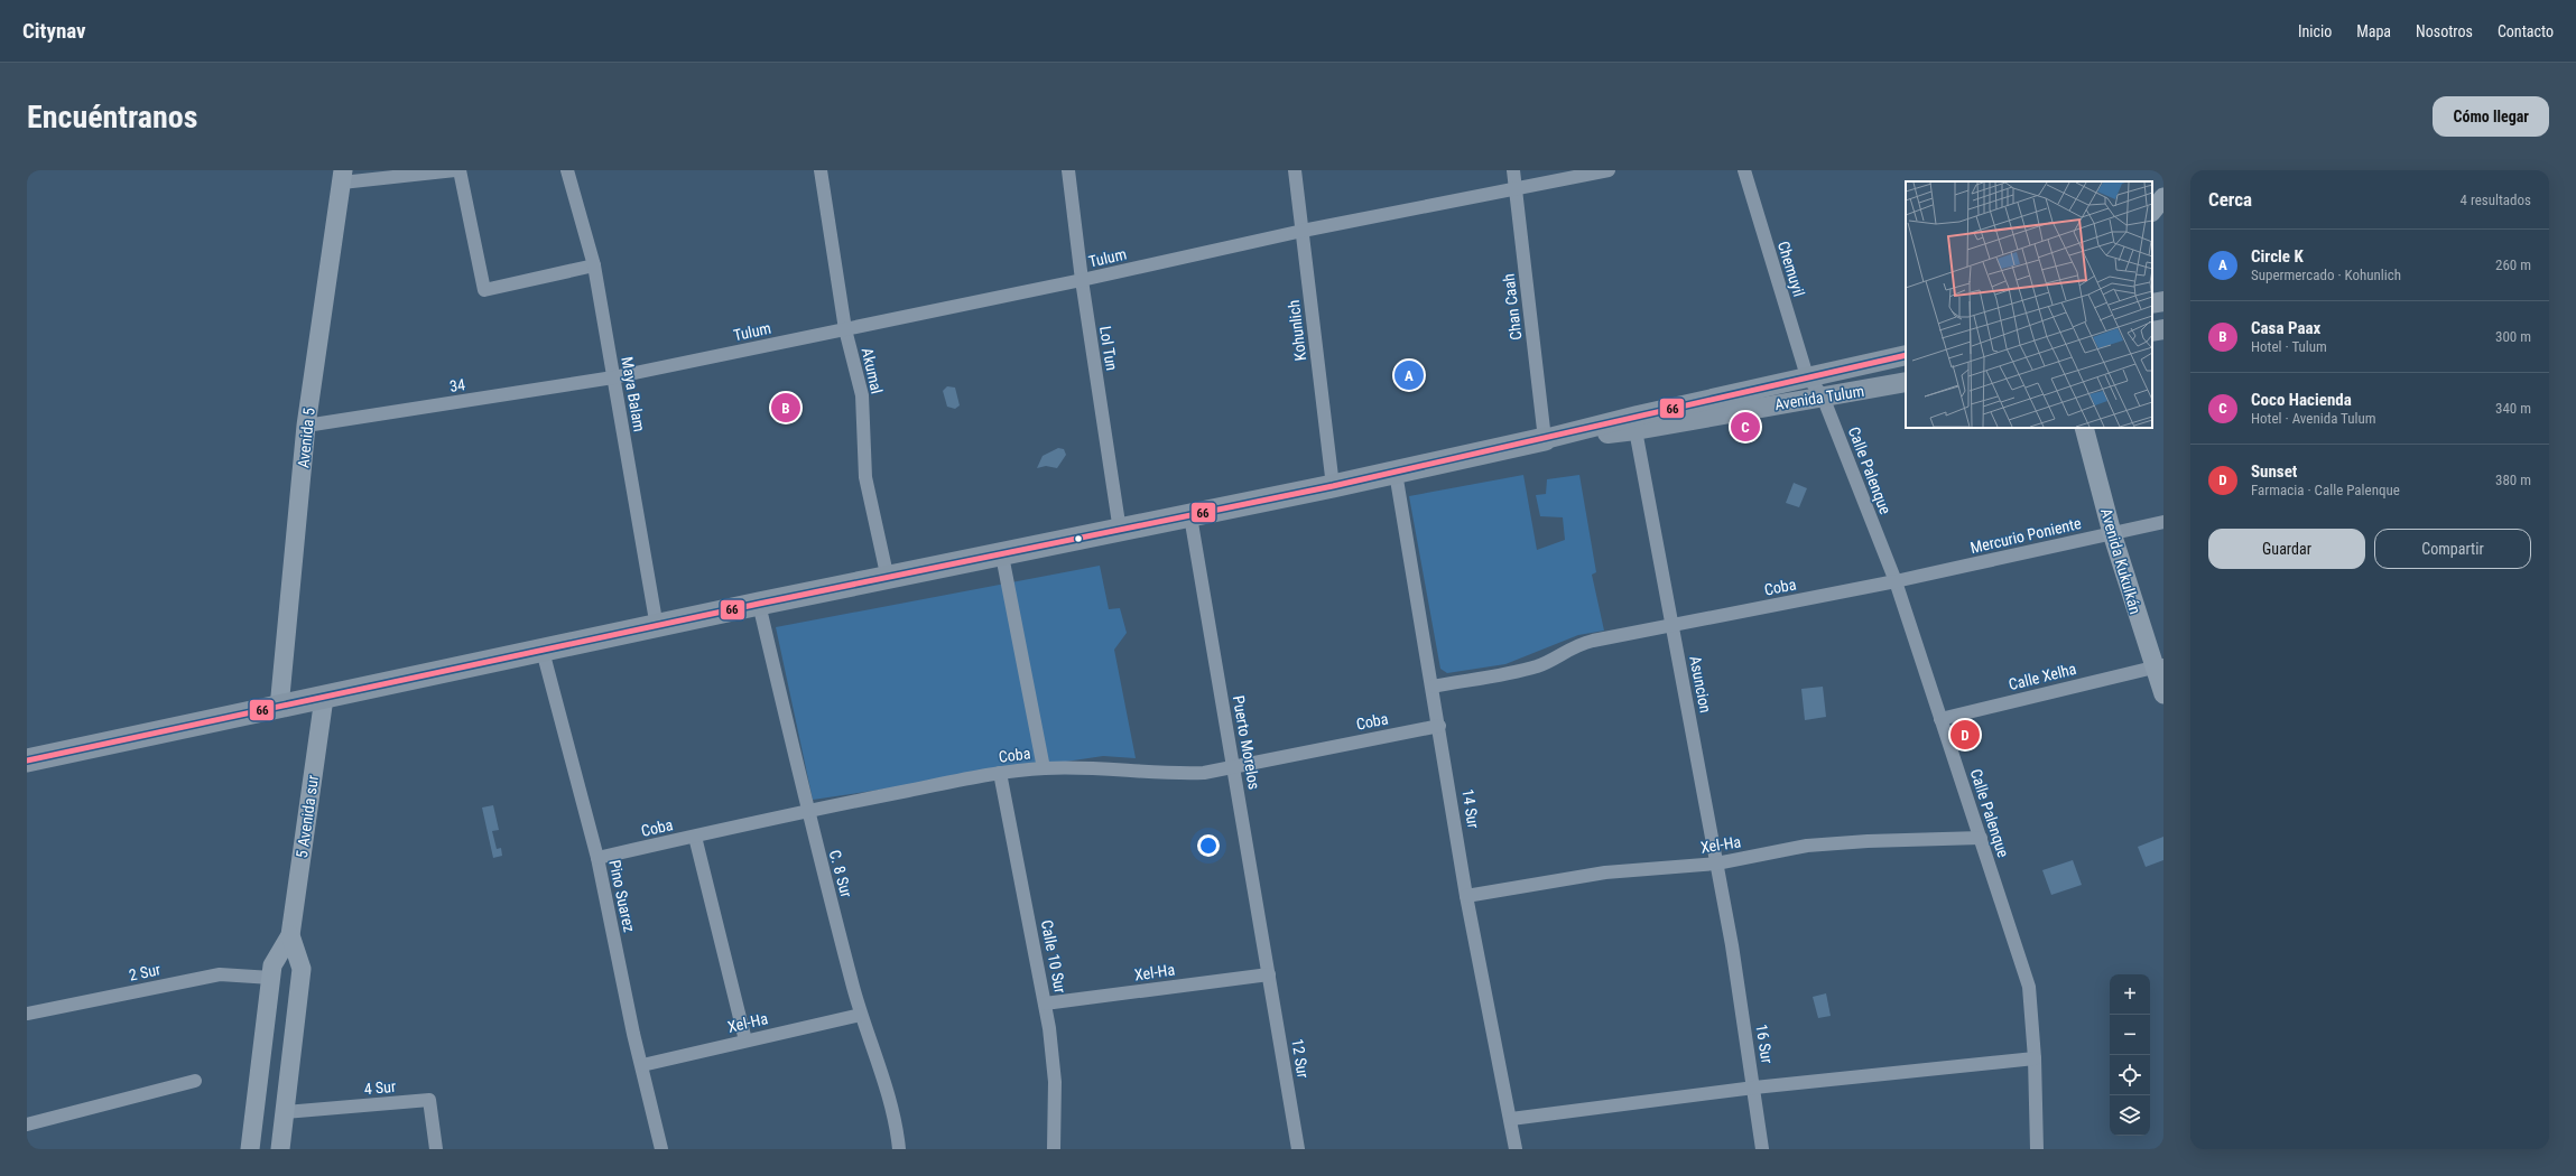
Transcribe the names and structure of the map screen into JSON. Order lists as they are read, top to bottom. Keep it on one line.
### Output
{"streets":{"highway":["Avenida Tulum"],"street":["Tulum","Chemuyil","Chan Caah","Kohunlich","Lol Tun","Akumal","34","Maya Balam","Avenida 5","Calle Palenque","Mercurio Poniente","Avenida Kukulkán","Coba","Calle Xelha","Asuncion","Puerto Morelos","14 Sur","5 Avenida sur","Xel-Ha","C. 8 Sur","Pino Suarez","Calle 10 Sur","2 Sur","16 Sur","12 Sur","4 Sur"]},"crossings":[["Tulum","Chan Caah"],["Tulum","Kohunlich"],["Tulum","Lol Tun"],["Tulum","Akumal"],["Tulum","34"],["Tulum","Maya Balam"],["Chemuyil","Avenida Tulum"],["Chemuyil","Calle Palenque"],["Chan Caah","Avenida Tulum"],["Kohunlich","Avenida Tulum"],["Lol Tun","Avenida Tulum"],["Akumal","Avenida Tulum"],["34","Maya Balam"],["34","Avenida 5"],["Maya Balam","Avenida Tulum"],["Avenida Tulum","Avenida 5"],["Avenida Tulum","Calle Palenque"],["Avenida Tulum","Asuncion"],["Avenida Tulum","Puerto Morelos"],["Avenida Tulum","14 Sur"],["Avenida Tulum","5 Avenida sur"],["Avenida Tulum","C. 8 Sur"],["Avenida Tulum","Pino Suarez"],["Calle Palenque","Mercurio Poniente"],["Calle Palenque","Coba"],["Calle Palenque","Calle Xelha"],["Calle Palenque","Xel-Ha"],["Mercurio Poniente","Avenida Kukulkán"],["Mercurio Poniente","Coba"],["Avenida Kukulkán","Calle Xelha"],["Coba","Asuncion"],["Coba","Puerto Morelos"],["Coba","14 Sur"],["Coba","C. 8 Sur"],["Coba","Pino Suarez"],["Coba","Calle 10 Sur"],["Asuncion","Xel-Ha"],["Asuncion","16 Sur"],["Puerto Morelos","Xel-Ha"],["Puerto Morelos","12 Sur"],["14 Sur","Xel-Ha"],["Xel-Ha","C. 8 Sur"],["Xel-Ha","Pino Suarez"],["Xel-Ha","Calle 10 Sur"],["Xel-Ha","12 Sur"]],"lines":["transit line 66"],"page":{"header":"Citynav","nav":["Inicio","Mapa","Nosotros","Contacto"],"buttons":["Cómo llegar",["Guardar","Compartir"]],"title":"Encuéntranos","heading":["Cerca","4 resultados"],"list":[{"mark":"A","name":"Circle K","note":"Supermercado · Kohunlich","value":"260 m"},{"mark":"B","name":"Casa Paax","note":"Hotel · Tulum","value":"300 m"},{"mark":"C","name":"Coco Hacienda","note":"Hotel · Avenida Tulum","value":"340 m"},{"mark":"D","name":"Sunset","note":"Farmacia · Calle Palenque","value":"380 m"}],"pins":["A","B","C","D"],"map_buttons":["+","−"]}}
